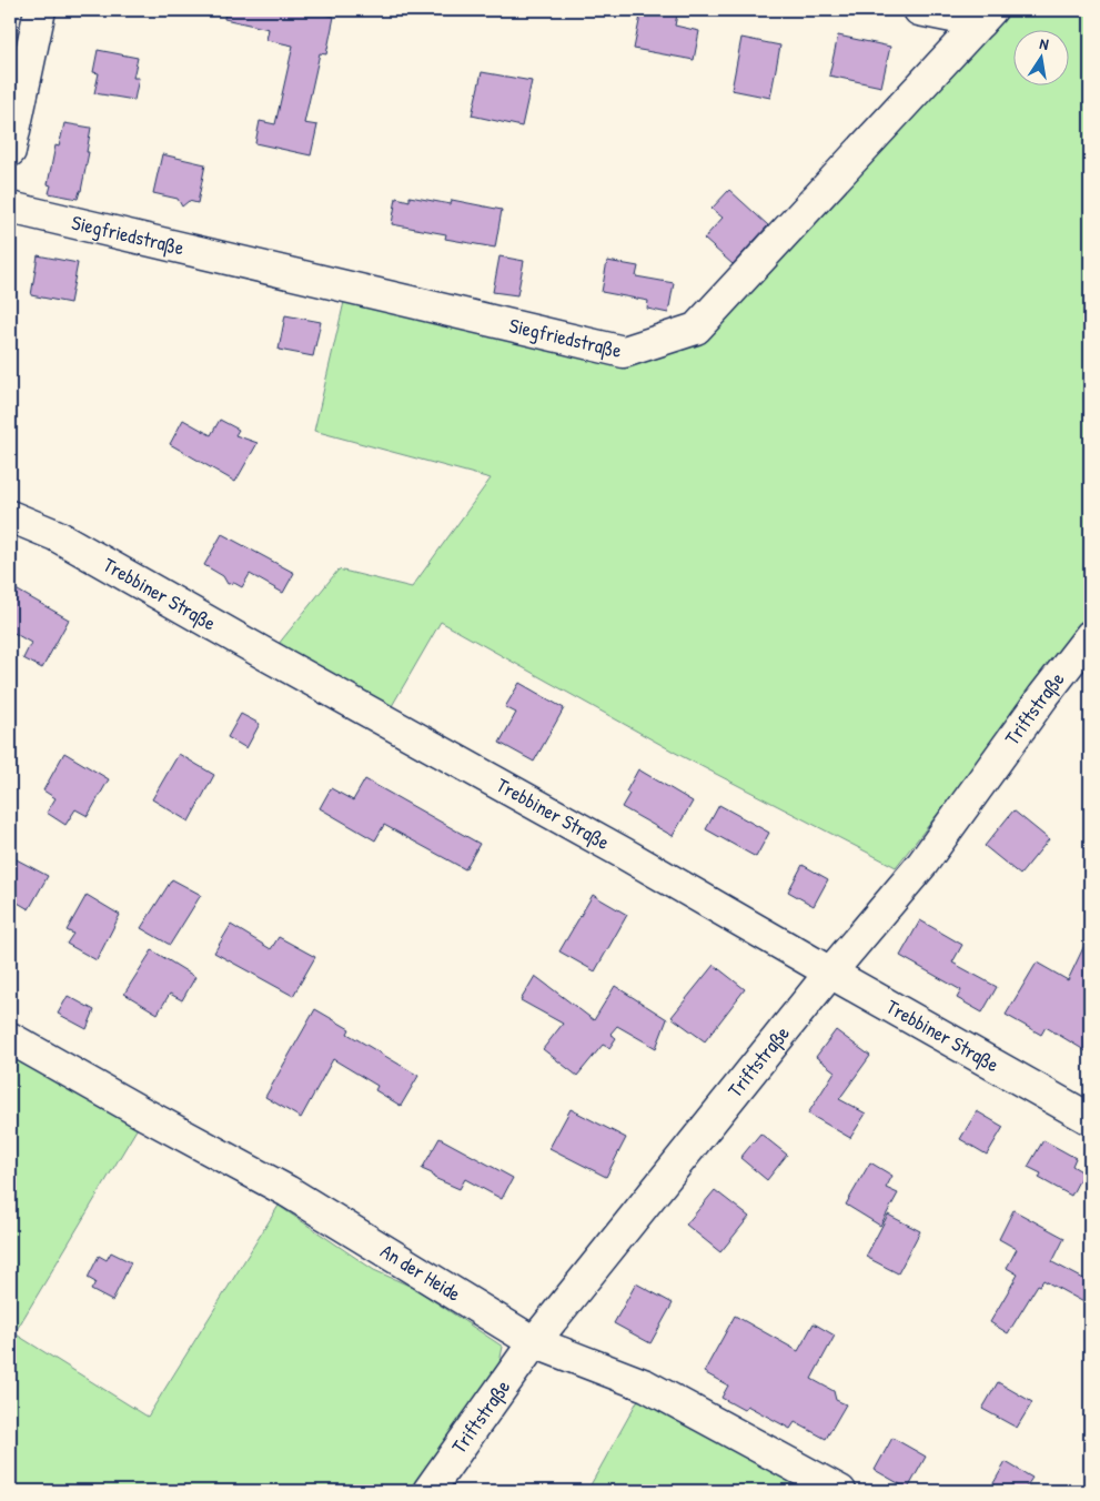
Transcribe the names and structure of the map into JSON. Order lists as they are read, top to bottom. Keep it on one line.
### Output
{"streets":{"street":["Siegfriedstraße","Trebbiner Straße","Triftstraße","An der Heide"]},"crossings":[["Trebbiner Straße","Triftstraße"],["Triftstraße","An der Heide"]],"north":"top"}
